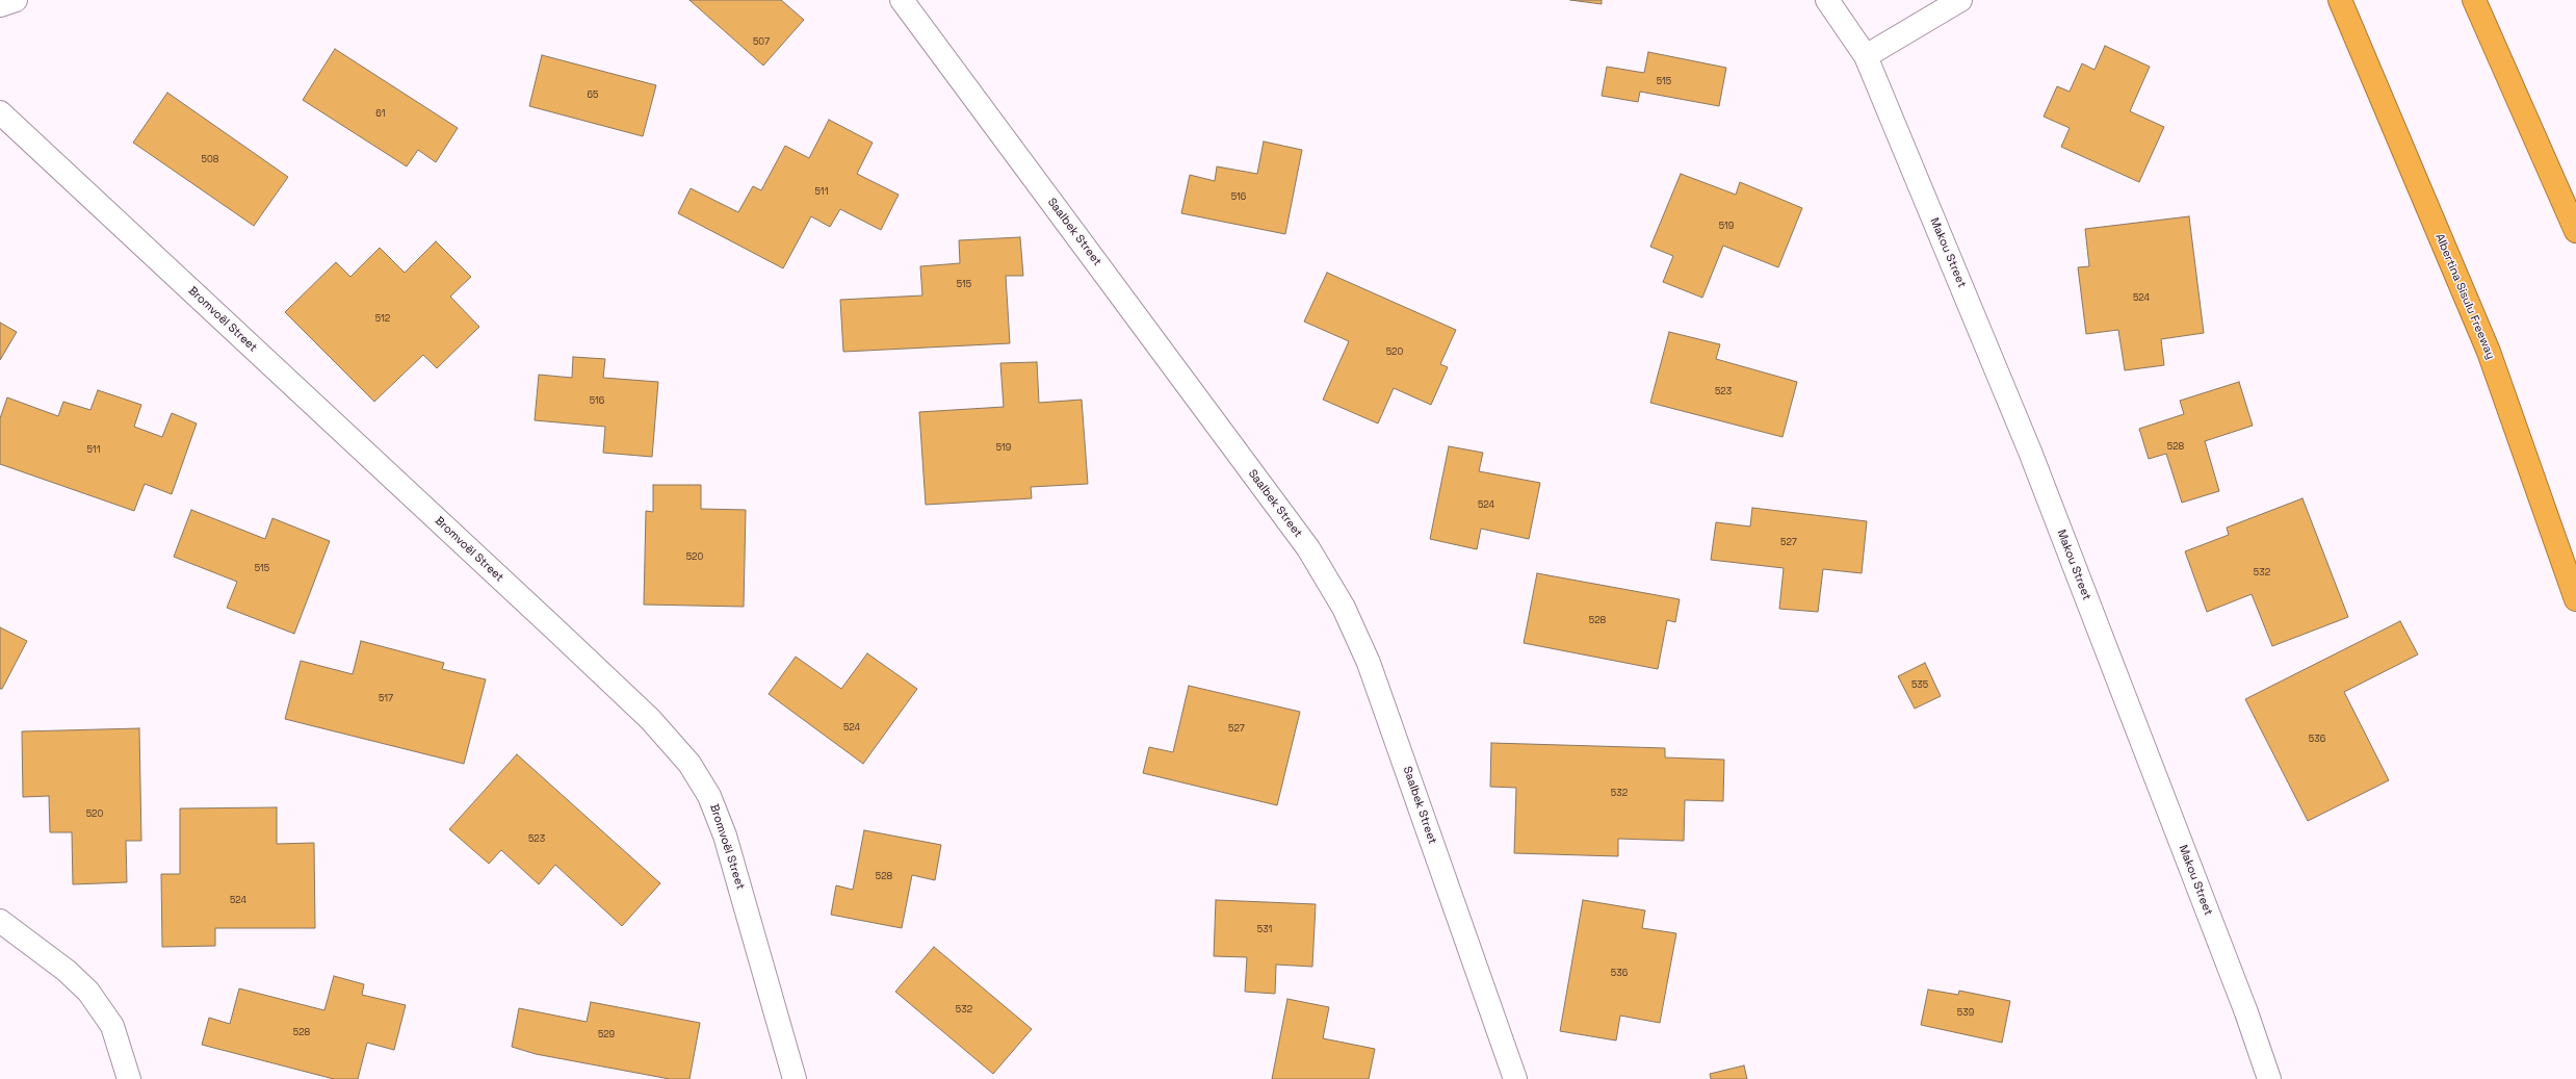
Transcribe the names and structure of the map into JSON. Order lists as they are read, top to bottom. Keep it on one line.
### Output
{"streets":{"highway":["Albertina Sisulu Freeway"],"street":["Saalbek Street","Makou Street","Bromvoël Street"]},"house_numbers":["507","515","65","61","508","511","516","519","515","524","512","520","523","516","528","519","511","524","527","520","515","532","528","535","517","524","527","536","532","520","523","528","524","531","536","532","539","528","529"]}
